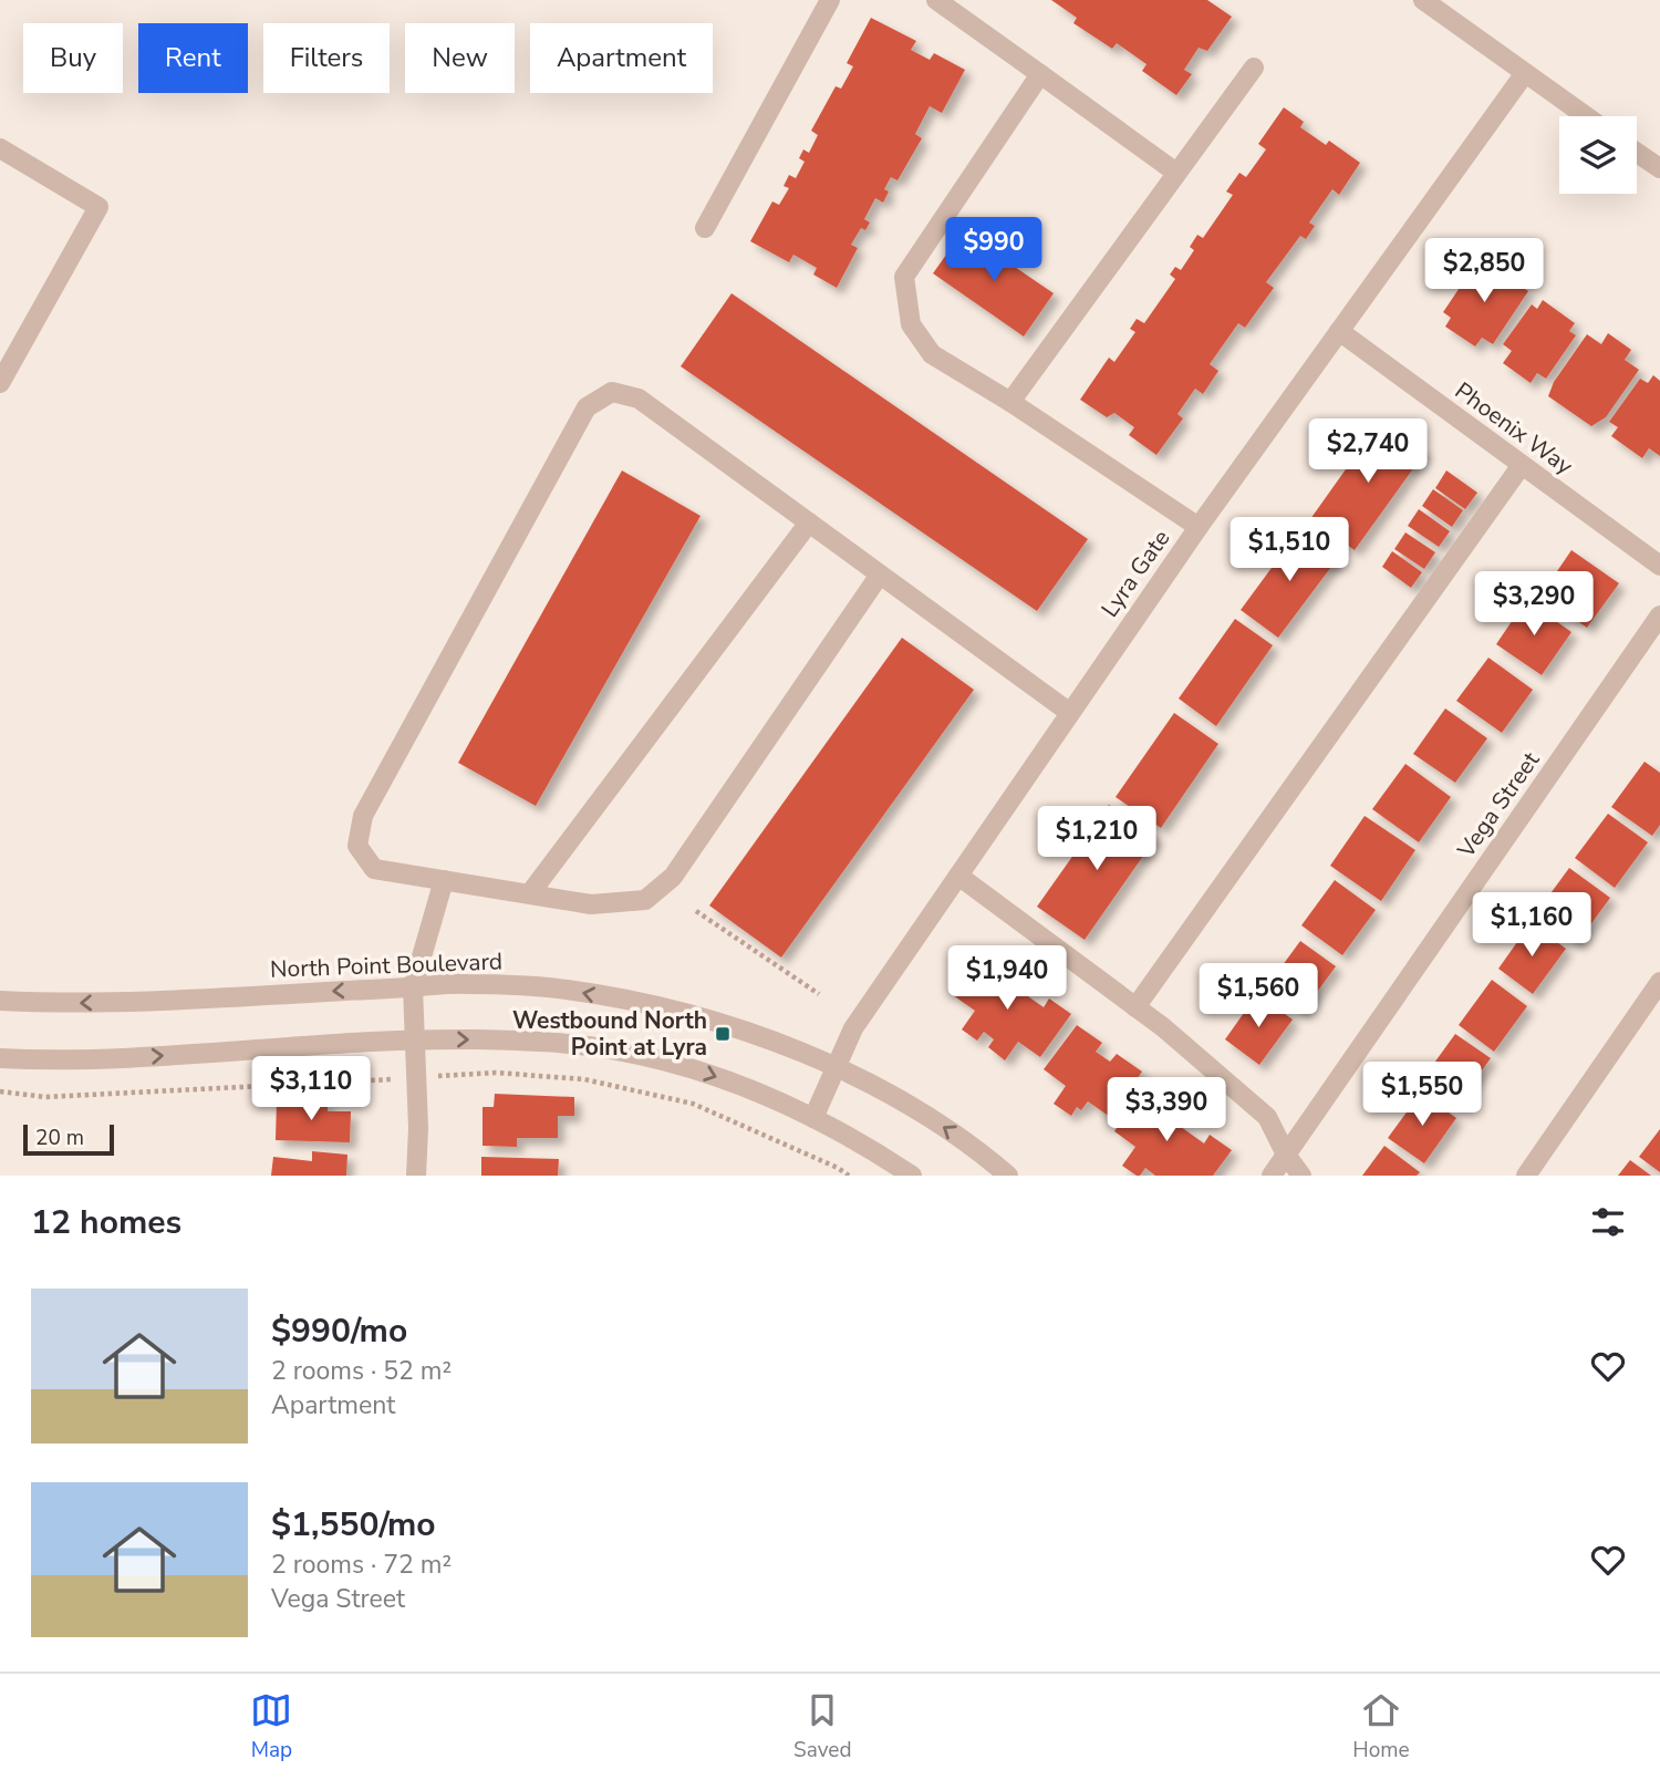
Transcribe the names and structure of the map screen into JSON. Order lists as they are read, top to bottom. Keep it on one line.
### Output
{"streets":{"street":["Phoenix Way","Lyra Gate","Vega Street","North Point Boulevard"]},"crossings":[["Phoenix Way","Lyra Gate"],["Lyra Gate","North Point Boulevard"]],"places":{"transit":["Westbound North Point at Lyra"]},"scale_bar":"20 m","page":{"chip":["Buy","Rent","Filters","New","Apartment"],"price":["$990","$2,850","$2,740","$1,510","$3,290","$1,210","$1,160","$1,940","$1,560","$3,110","$1,550","$3,390"],"scale":"20 m","heading":"12 homes","list":[{"name":"$990/mo","note":"2 rooms · 52 m² · Apartment"},{"name":"$1,550/mo","note":"2 rooms · 72 m² · Vega Street"}],"tabs":["Map","Saved","Home"]}}
